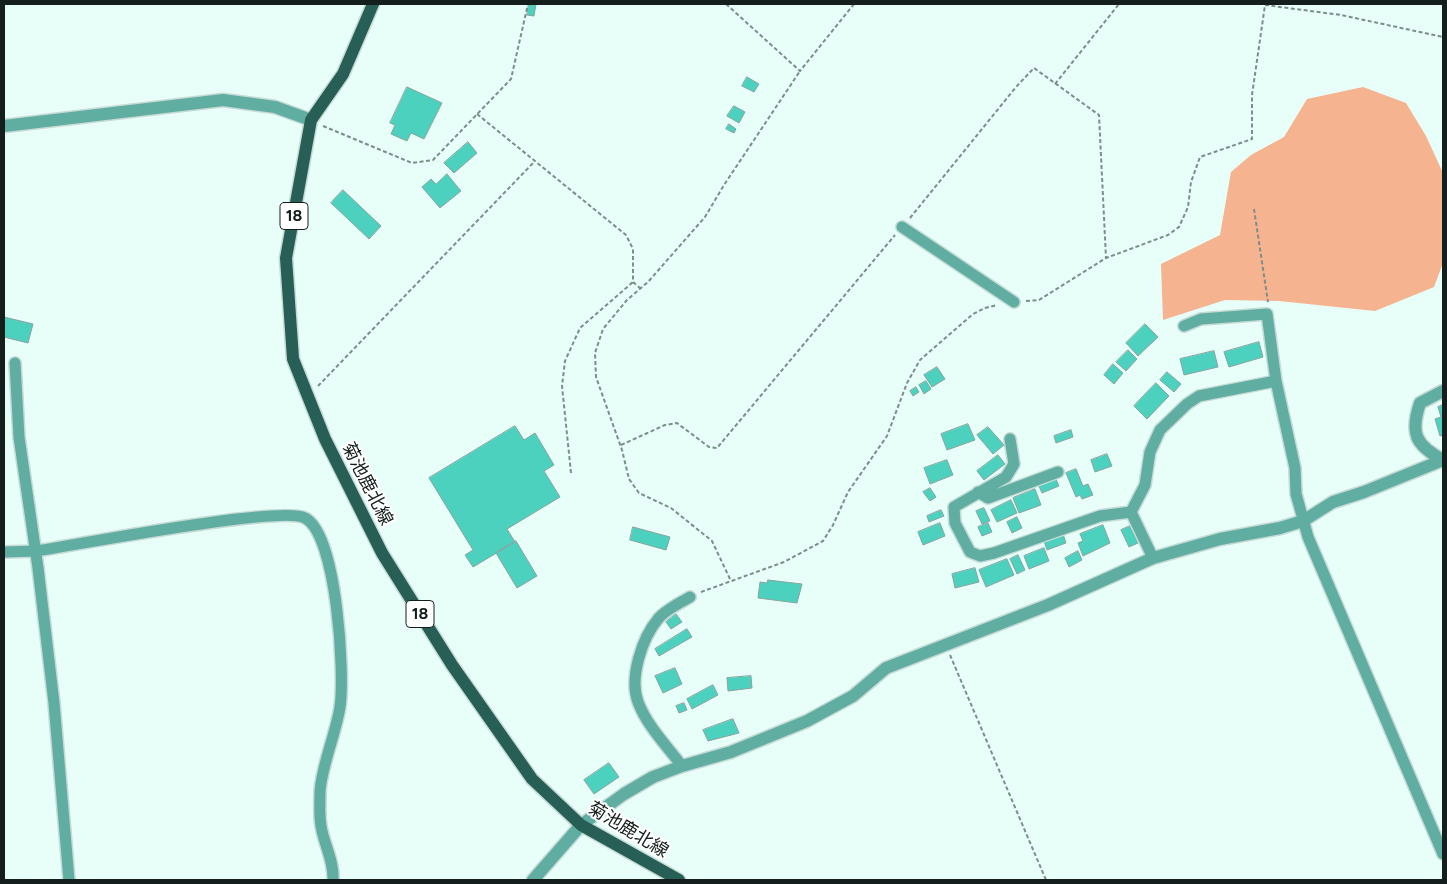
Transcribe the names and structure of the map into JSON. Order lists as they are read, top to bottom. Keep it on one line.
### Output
{"streets":{"main road":["18","菊池鹿北線"]}}
